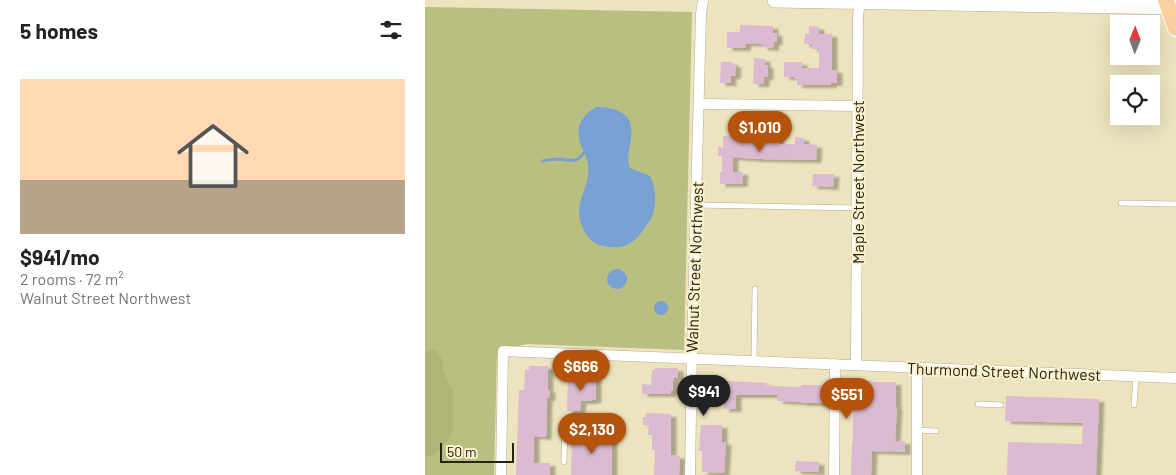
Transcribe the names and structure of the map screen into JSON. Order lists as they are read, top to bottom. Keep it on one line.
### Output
{"streets":{"street":["Maple Street Northwest","Walnut Street Northwest","Thurmond Street Northwest"]},"crossings":[["Maple Street Northwest","Thurmond Street Northwest"],["Walnut Street Northwest","Thurmond Street Northwest"]],"scale_bar":"50 m","north":"top","page":{"heading":"5 homes","list":[{"name":"$941/mo","note":"2 rooms · 72 m² · Walnut Street Northwest"}],"price":["$1,010","$666","$941","$551","$2,130"],"scale":"50 m"}}
